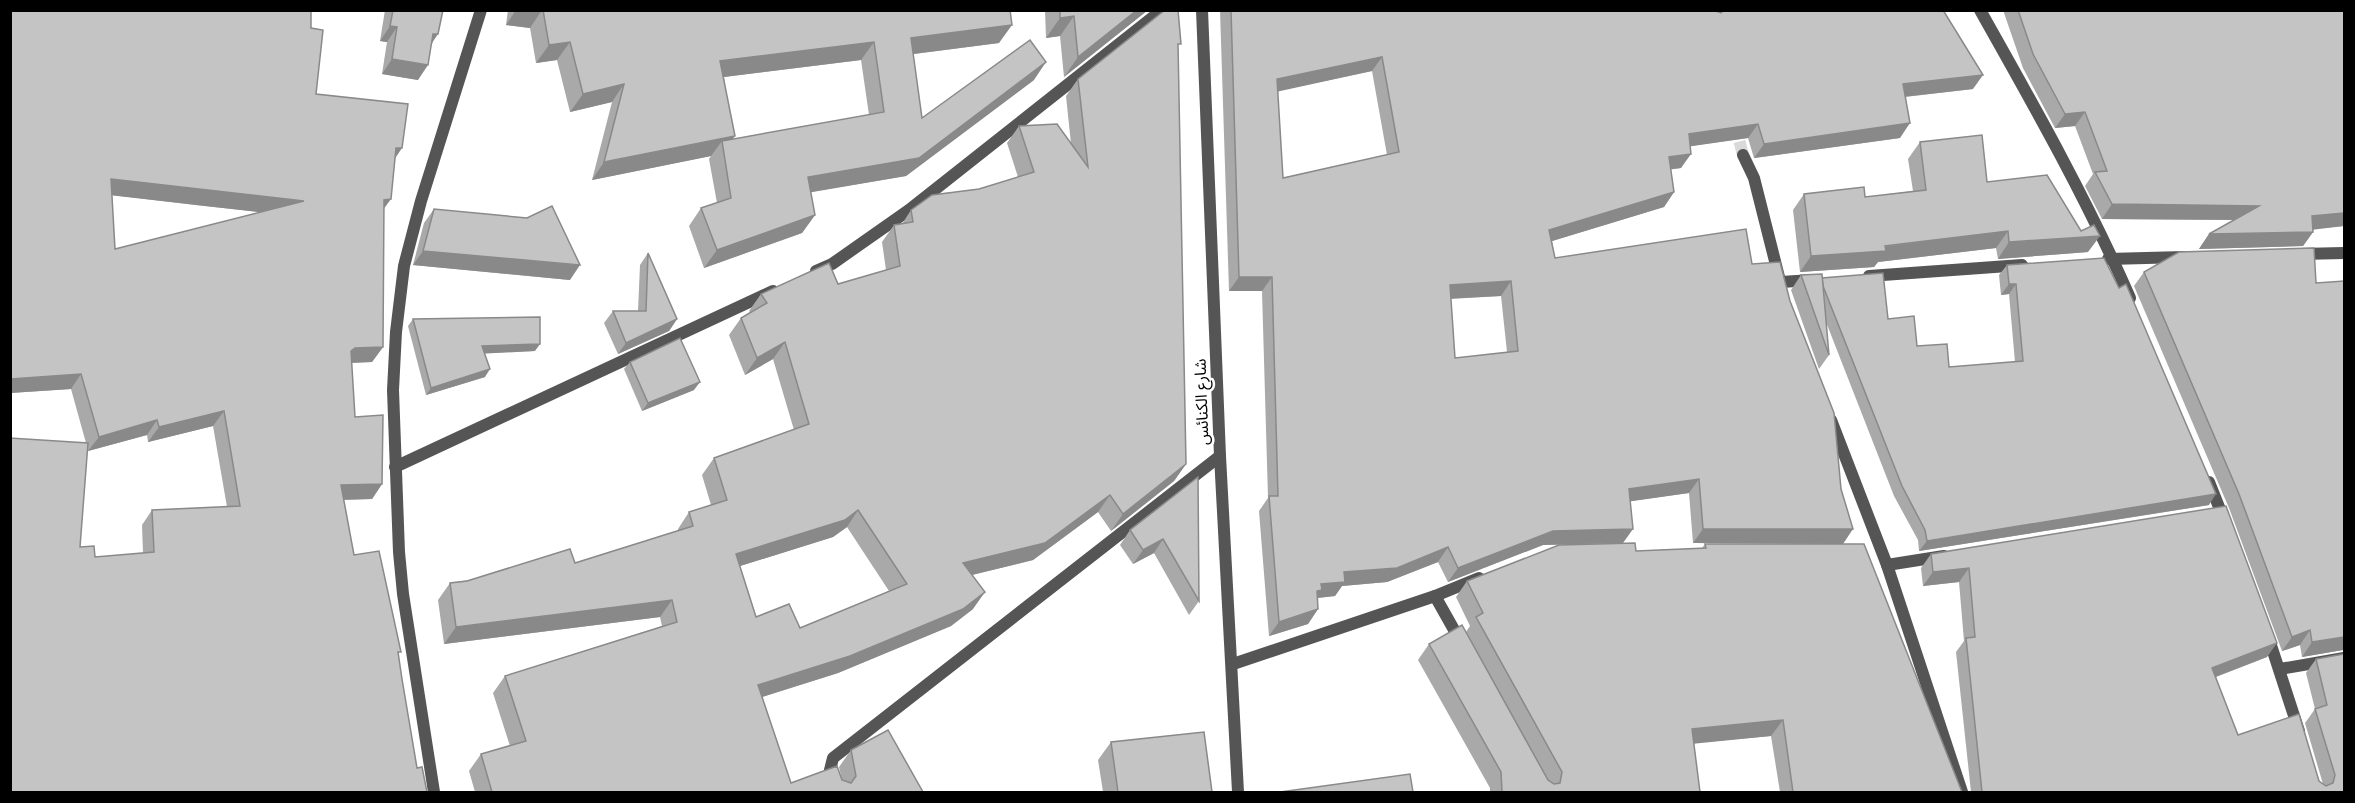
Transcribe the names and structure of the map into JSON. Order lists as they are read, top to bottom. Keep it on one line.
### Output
{"streets":{"street":["شارع الكنائس"]}}
